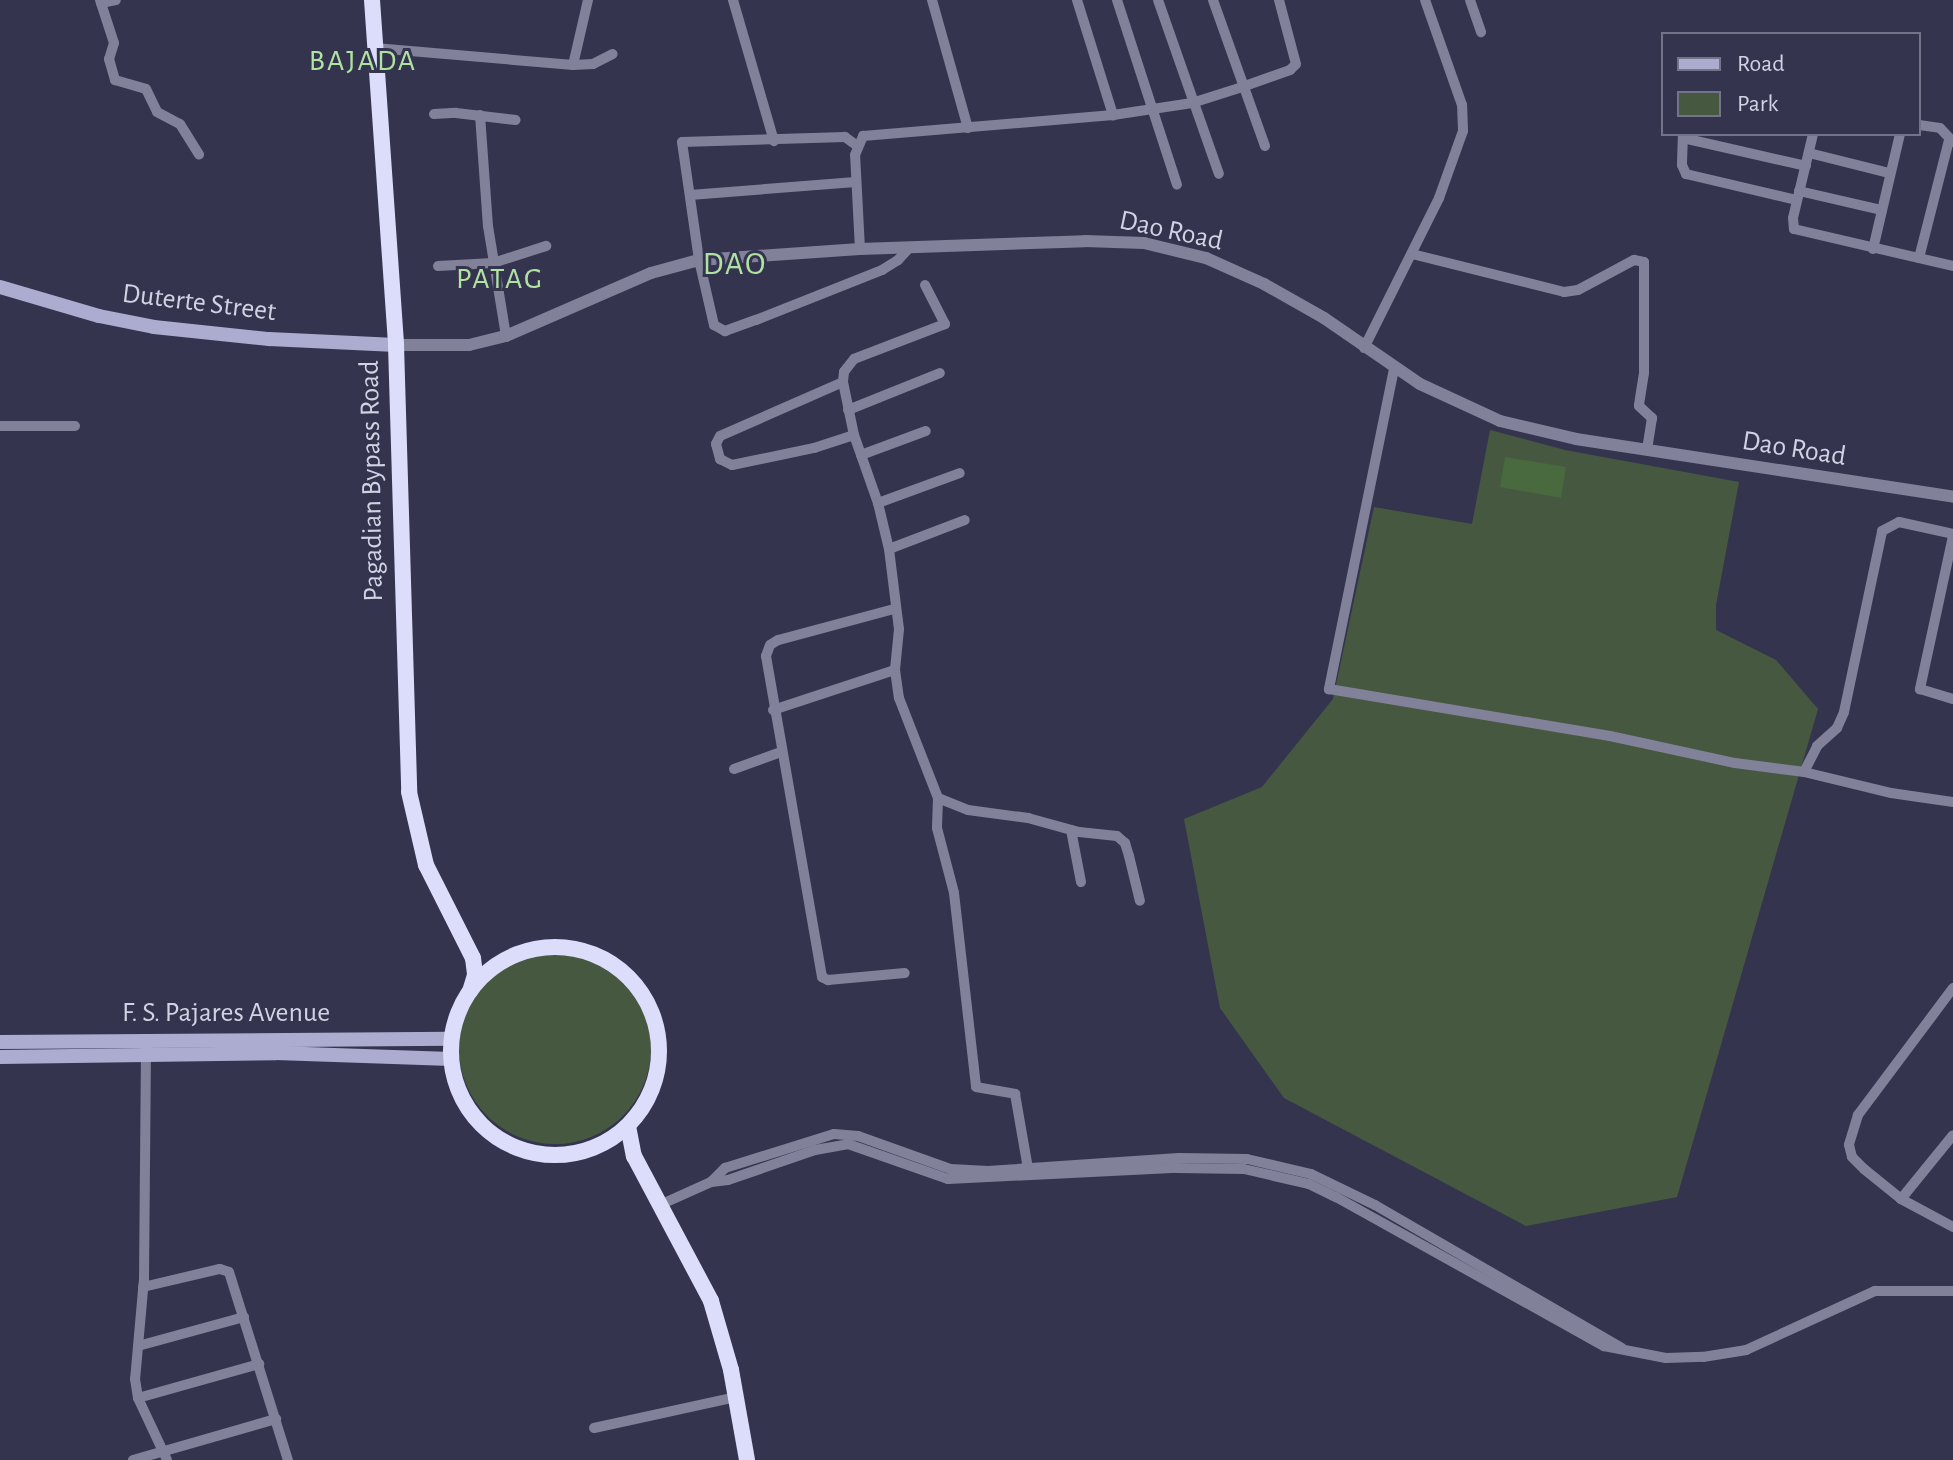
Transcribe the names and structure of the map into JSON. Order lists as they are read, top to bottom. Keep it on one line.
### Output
{"streets":{"highway":["Pagadian Bypass Road"],"main road":["Duterte Street","F. S. Pajares Avenue"],"street":["Dao Road"]},"crossings":[["Dao Road","Duterte Street"],["Dao Road","Pagadian Bypass Road"],["Duterte Street","Pagadian Bypass Road"],["Pagadian Bypass Road","F. S. Pajares Avenue"]],"districts":["BAJADA","DAO","PATAG"],"legend":["Road","Park"]}
